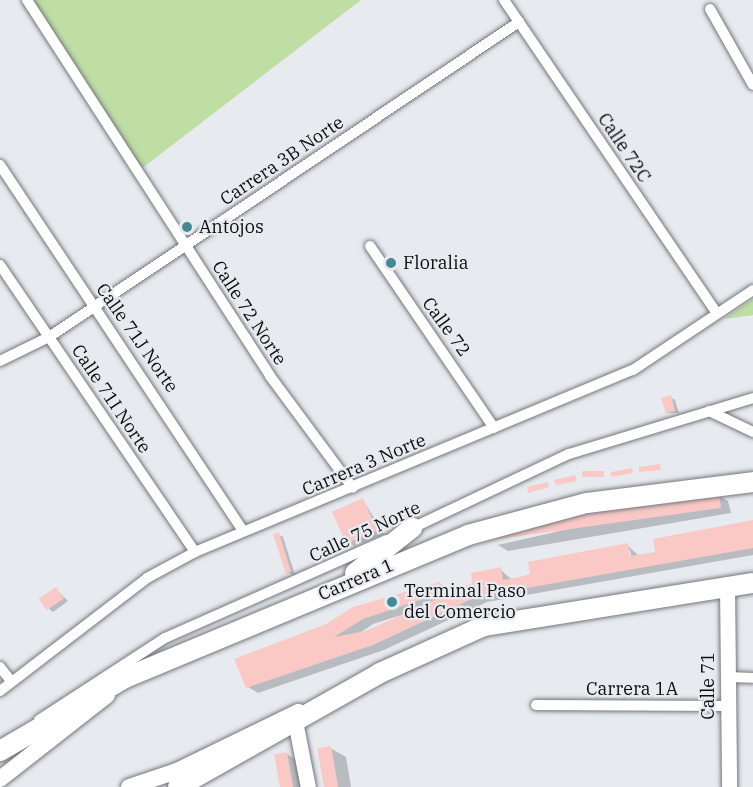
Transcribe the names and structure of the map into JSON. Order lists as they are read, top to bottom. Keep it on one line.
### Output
{"streets":{"highway":["Carrera 1"],"street":["Calle 72C","Carrera 3B Norte","Calle 72 Norte","Calle 72","Calle 71J Norte","Calle 71I Norte","Carrera 3 Norte","Calle 75 Norte","Calle 71","Carrera 1A"]},"crossings":[["Calle 72C","Carrera 3B Norte"],["Calle 72C","Carrera 3 Norte"],["Carrera 3B Norte","Calle 72 Norte"],["Carrera 3B Norte","Calle 71J Norte"],["Carrera 3B Norte","Calle 71I Norte"],["Calle 72 Norte","Carrera 3 Norte"],["Calle 72","Carrera 3 Norte"],["Calle 71J Norte","Carrera 3 Norte"],["Calle 71I Norte","Carrera 3 Norte"],["Calle 71","Carrera 1A"]],"places":["Antojos","Floralia","Terminal Paso del Comercio"]}
